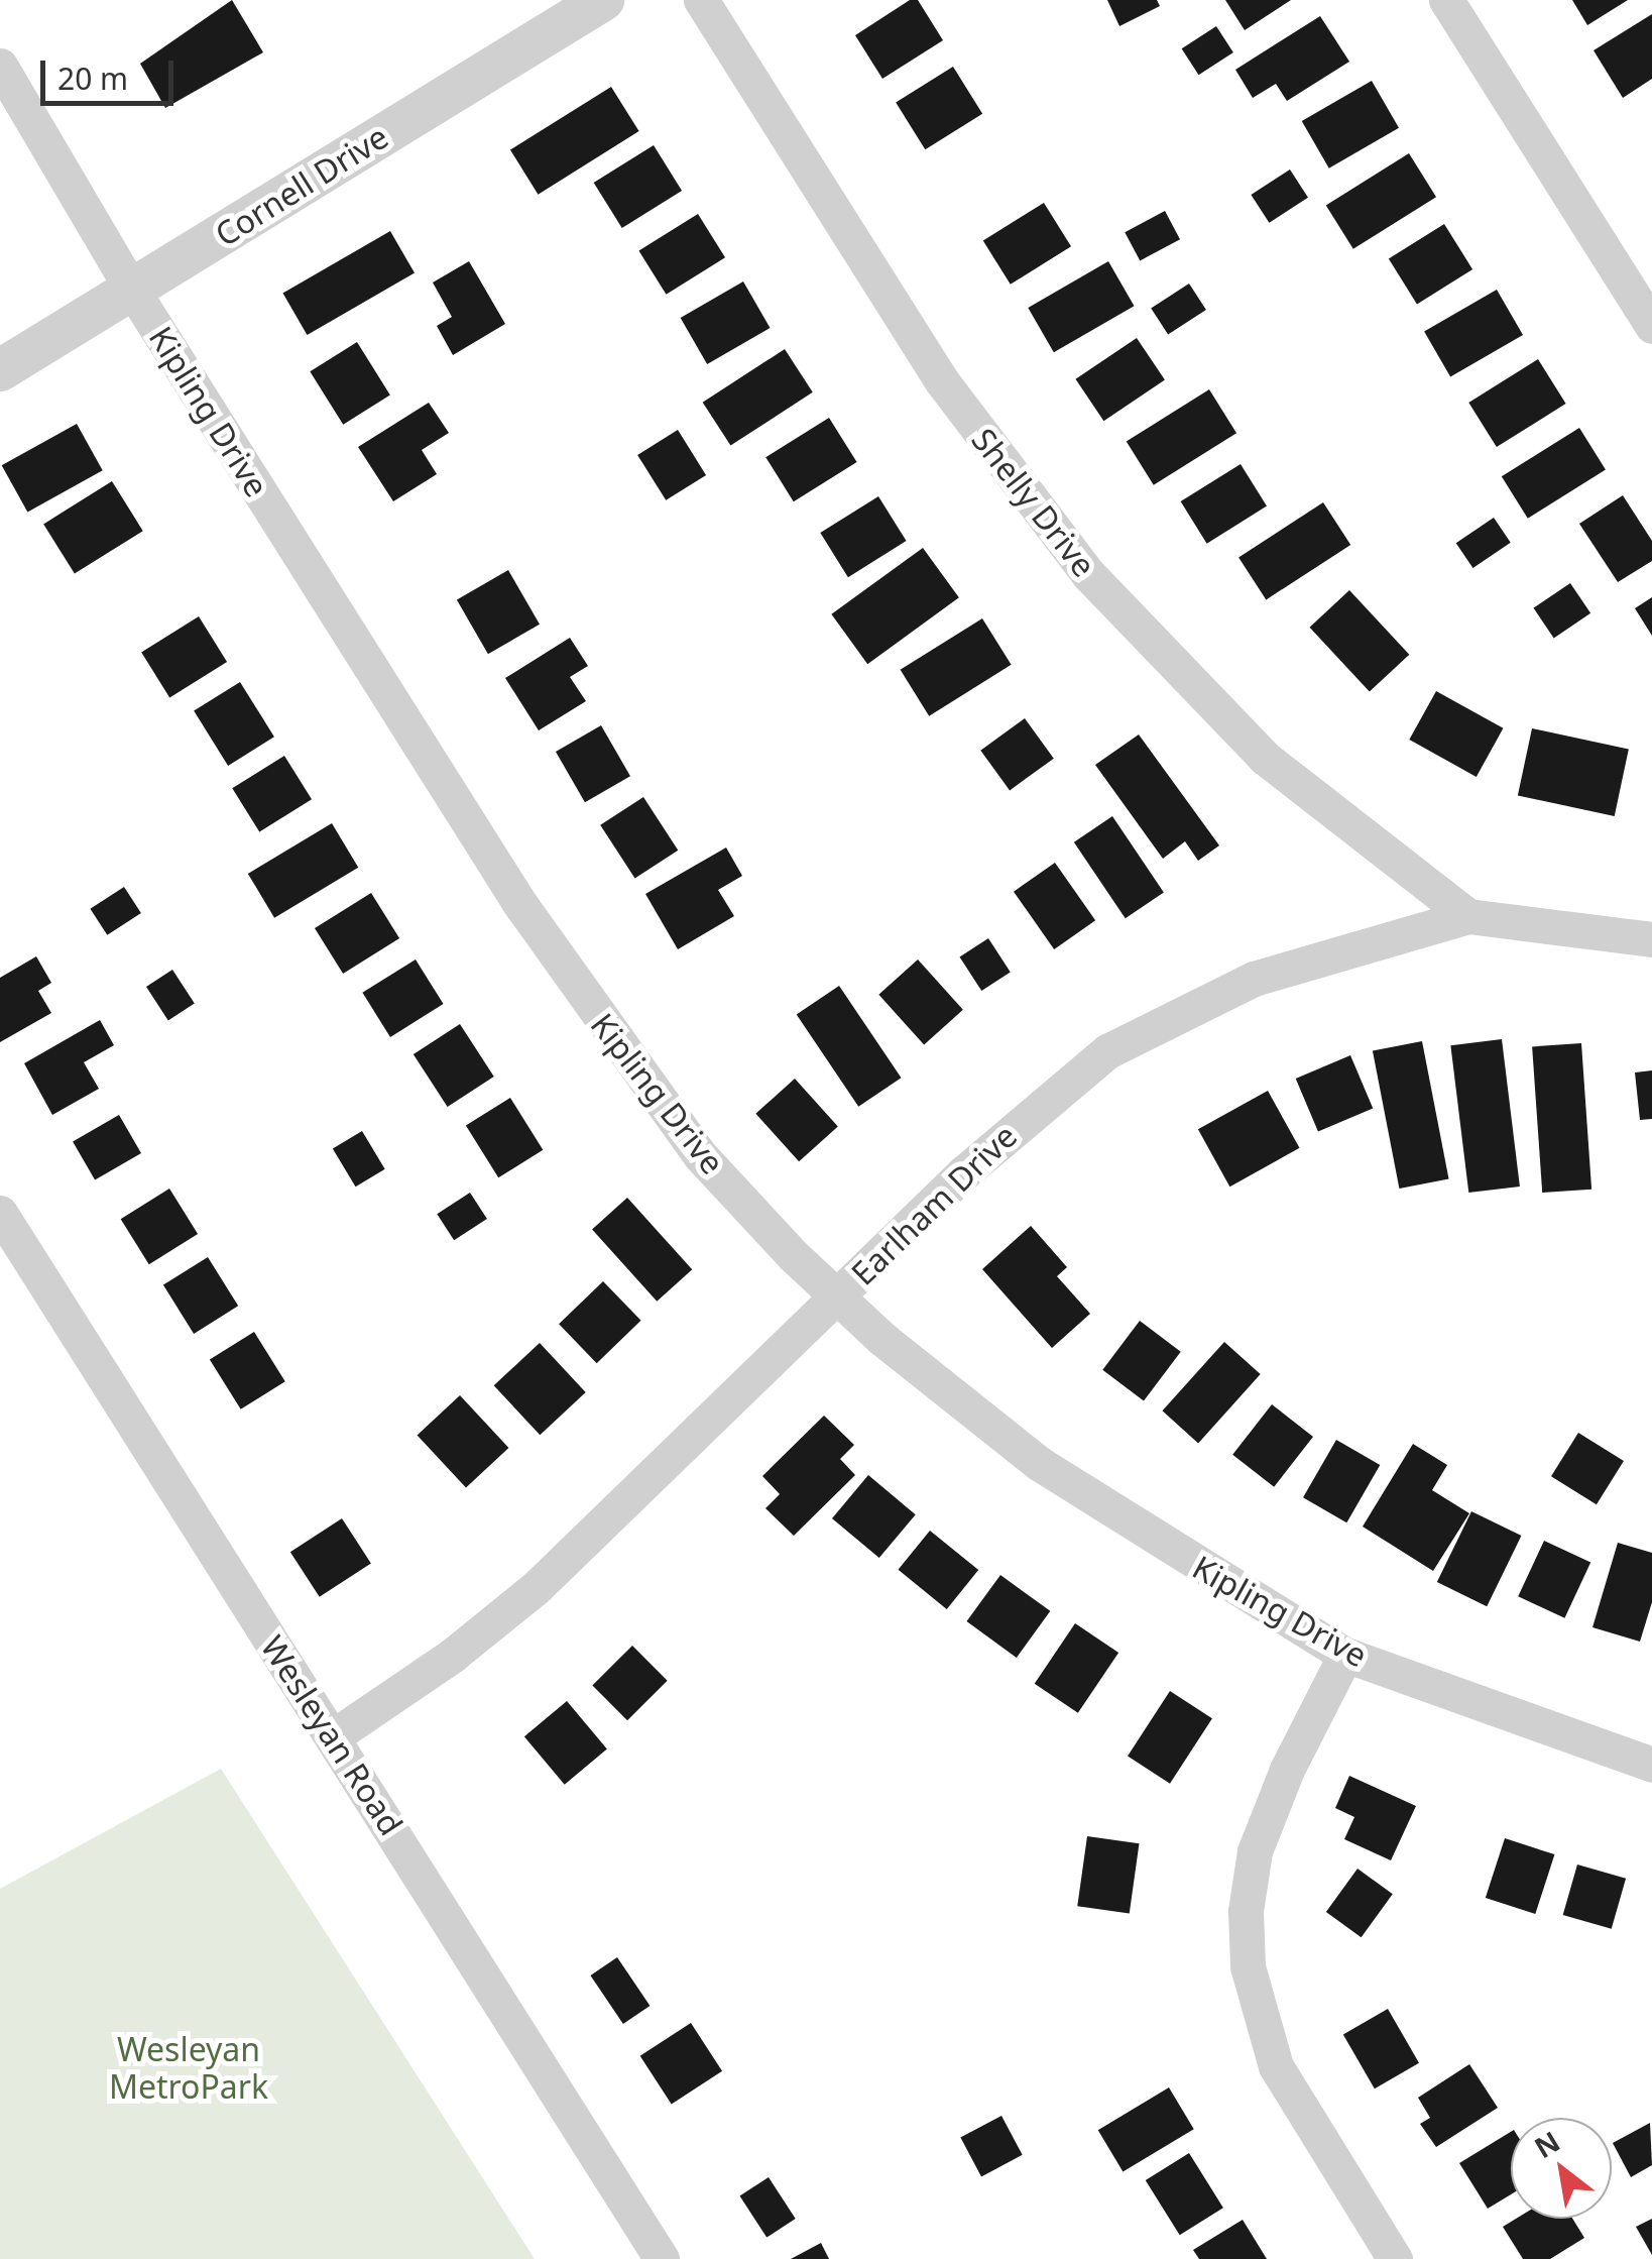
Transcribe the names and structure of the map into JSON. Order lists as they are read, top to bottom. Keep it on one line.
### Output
{"streets":{"street":["Cornell Drive","Kipling Drive","Shelly Drive","Earlham Drive","Wesleyan Road"]},"crossings":[["Cornell Drive","Kipling Drive"],["Kipling Drive","Earlham Drive"],["Shelly Drive","Earlham Drive"],["Earlham Drive","Wesleyan Road"]],"parks":["Wesleyan MetroPark"],"scale_bar":"20 m","north":"top left"}
